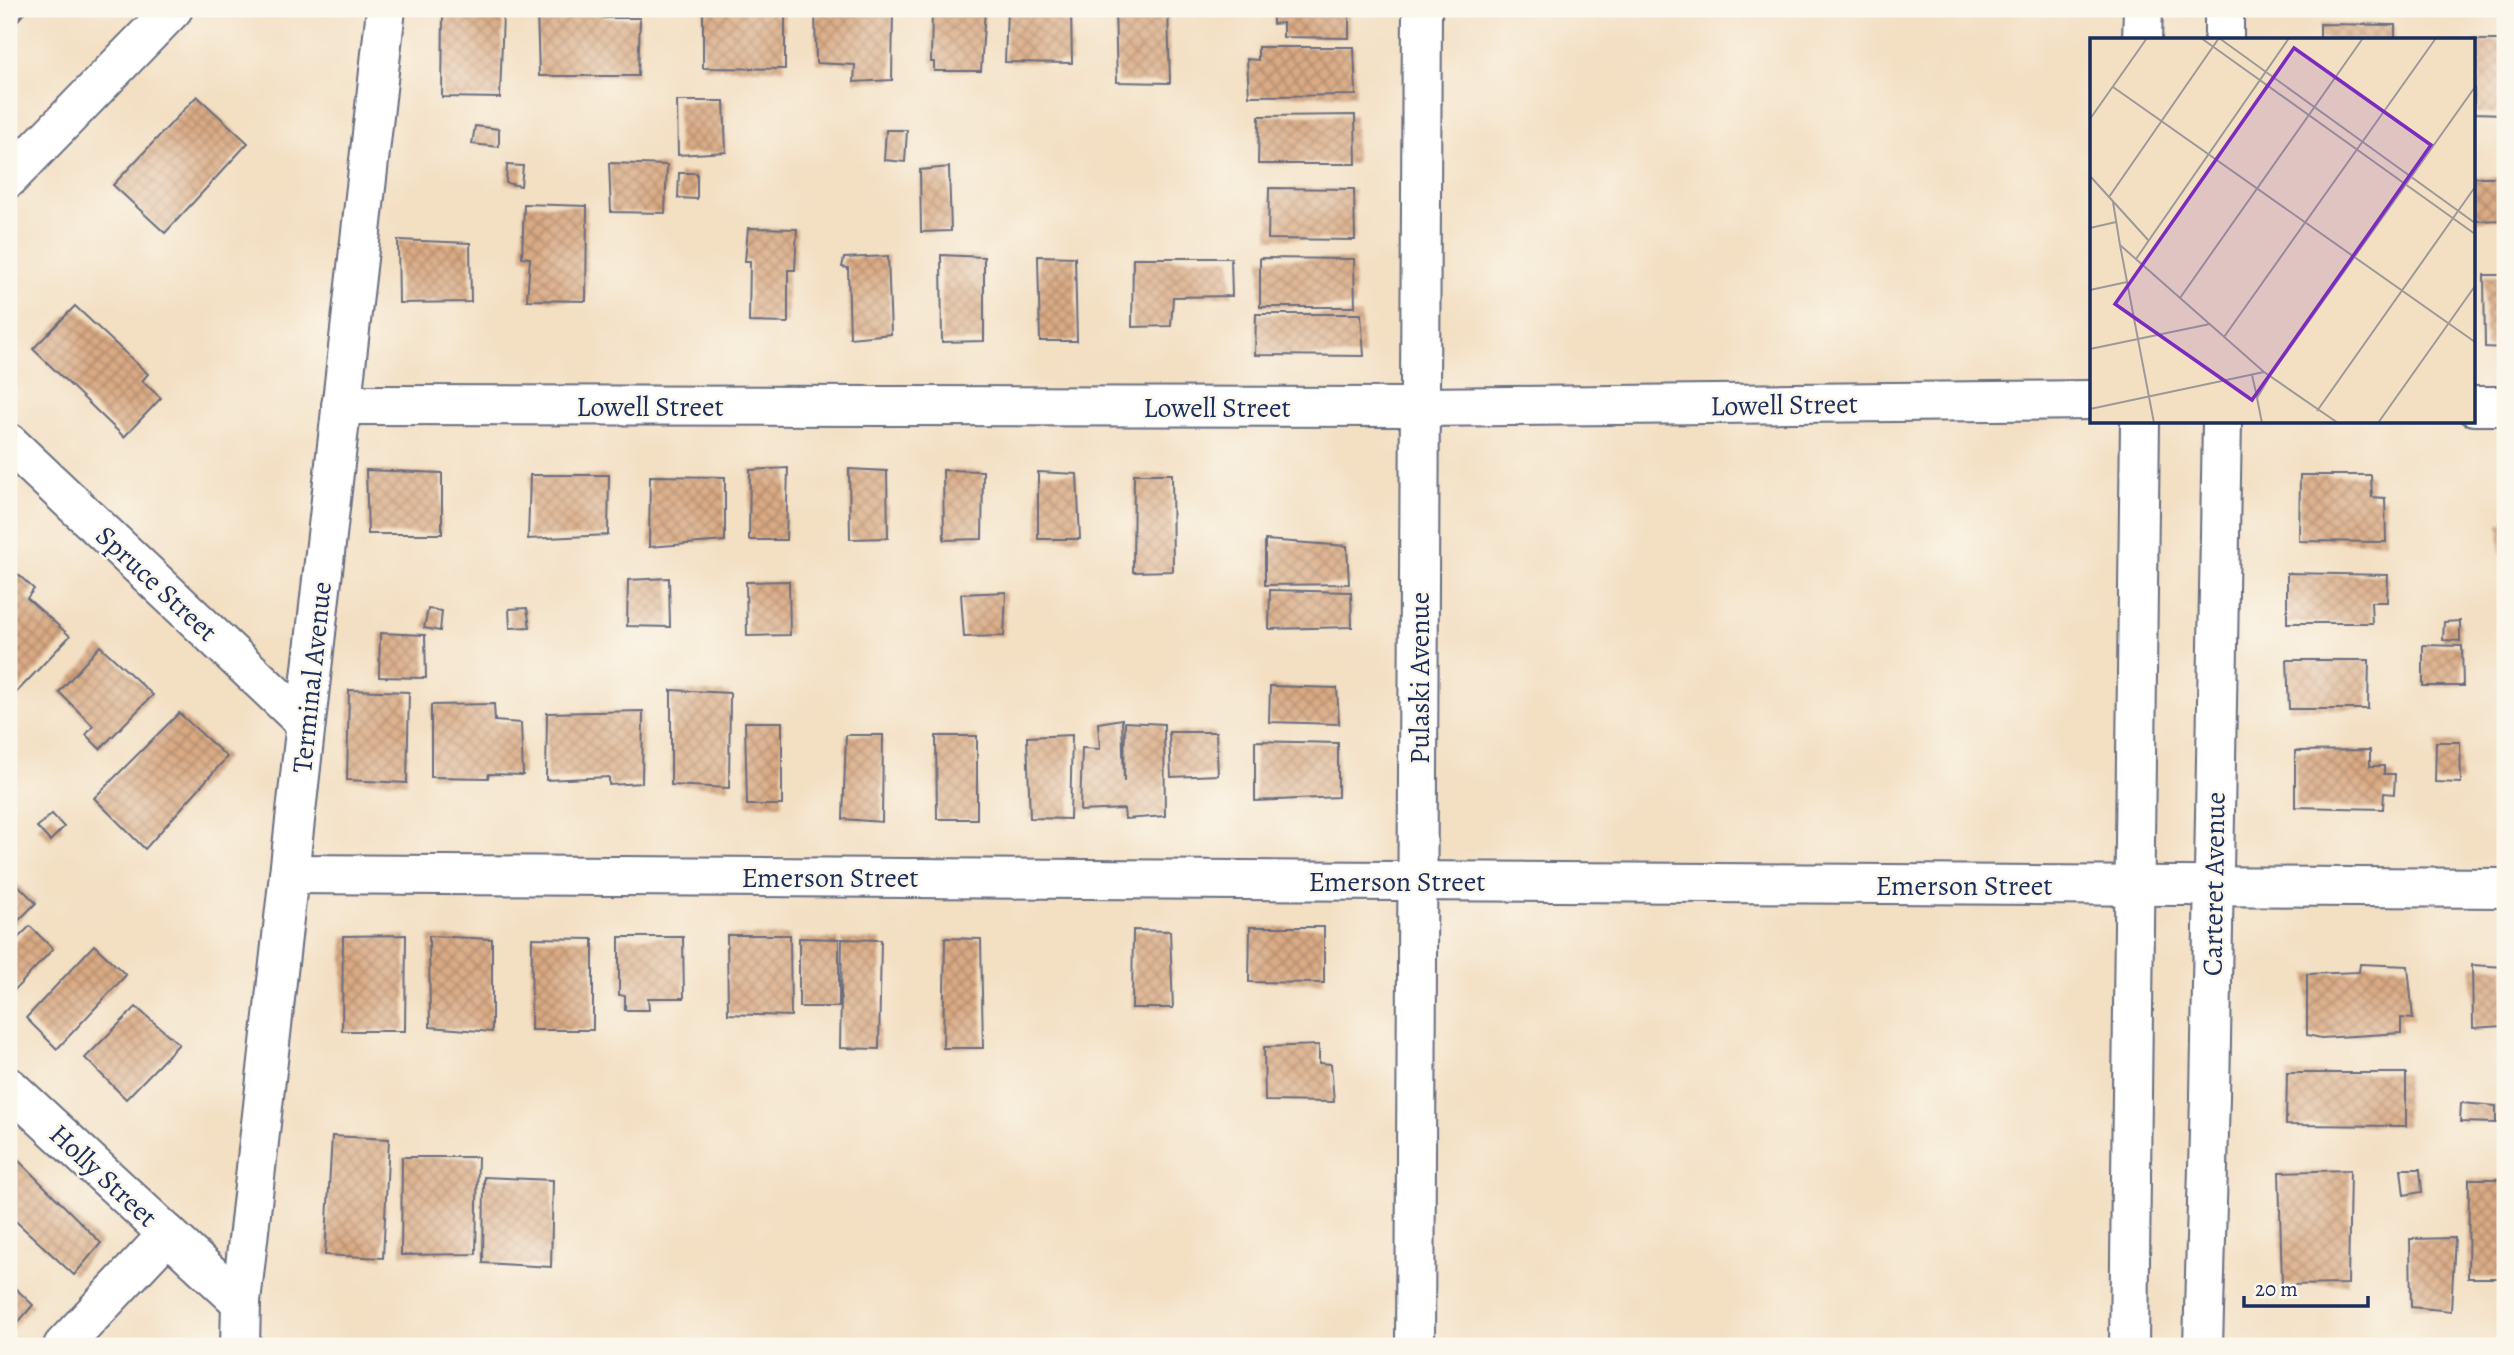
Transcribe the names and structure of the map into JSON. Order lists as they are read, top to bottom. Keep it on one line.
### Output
{"streets":{"street":["Lowell Street","Spruce Street","Terminal Avenue","Pulaski Avenue","Emerson Street","Carteret Avenue","Holly Street"]},"crossings":[["Lowell Street","Terminal Avenue"],["Lowell Street","Pulaski Avenue"],["Spruce Street","Terminal Avenue"],["Terminal Avenue","Emerson Street"],["Terminal Avenue","Holly Street"],["Pulaski Avenue","Emerson Street"],["Emerson Street","Carteret Avenue"]],"scale_bar":"20 m"}
